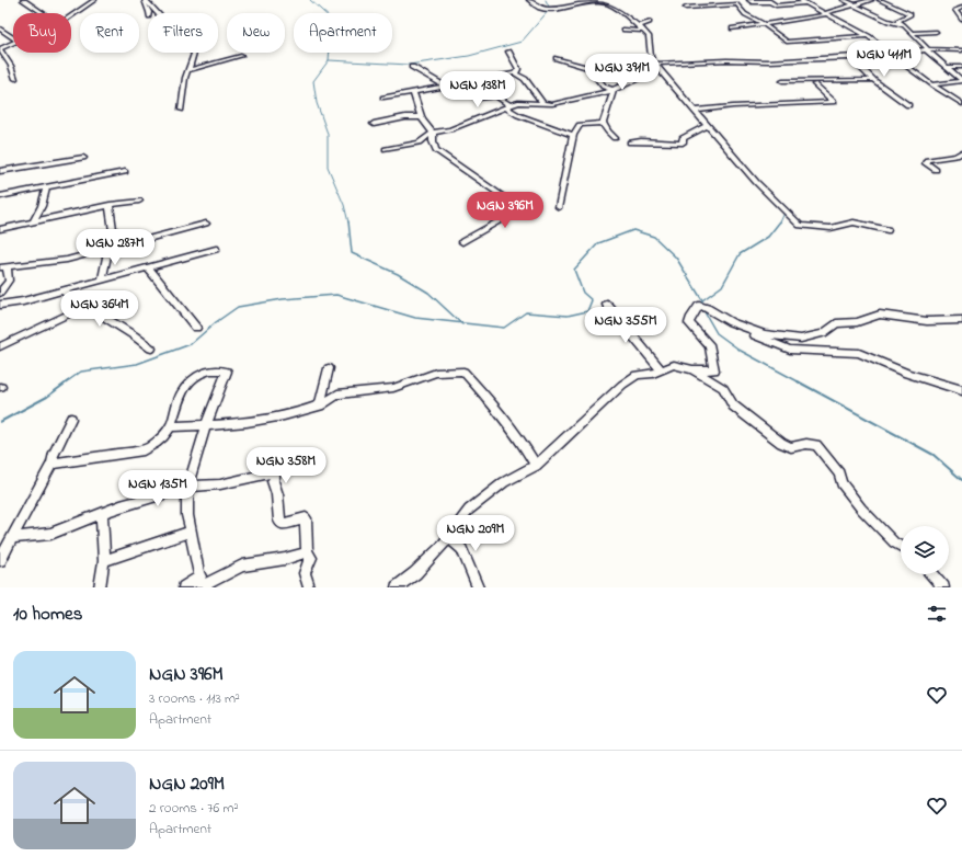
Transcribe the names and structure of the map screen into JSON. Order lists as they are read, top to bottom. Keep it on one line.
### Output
{"page":{"chip":["Buy","Rent","Filters","New","Apartment"],"price":["NGN 411M","NGN 391M","NGN 138M","NGN 396M","NGN 287M","NGN 364M","NGN 355M","NGN 358M","NGN 135M","NGN 209M"],"heading":"10 homes","list":[{"name":"NGN 396M","note":"3 rooms · 113 m² · Apartment"},{"name":"NGN 209M","note":"2 rooms · 76 m² · Apartment"}]}}
